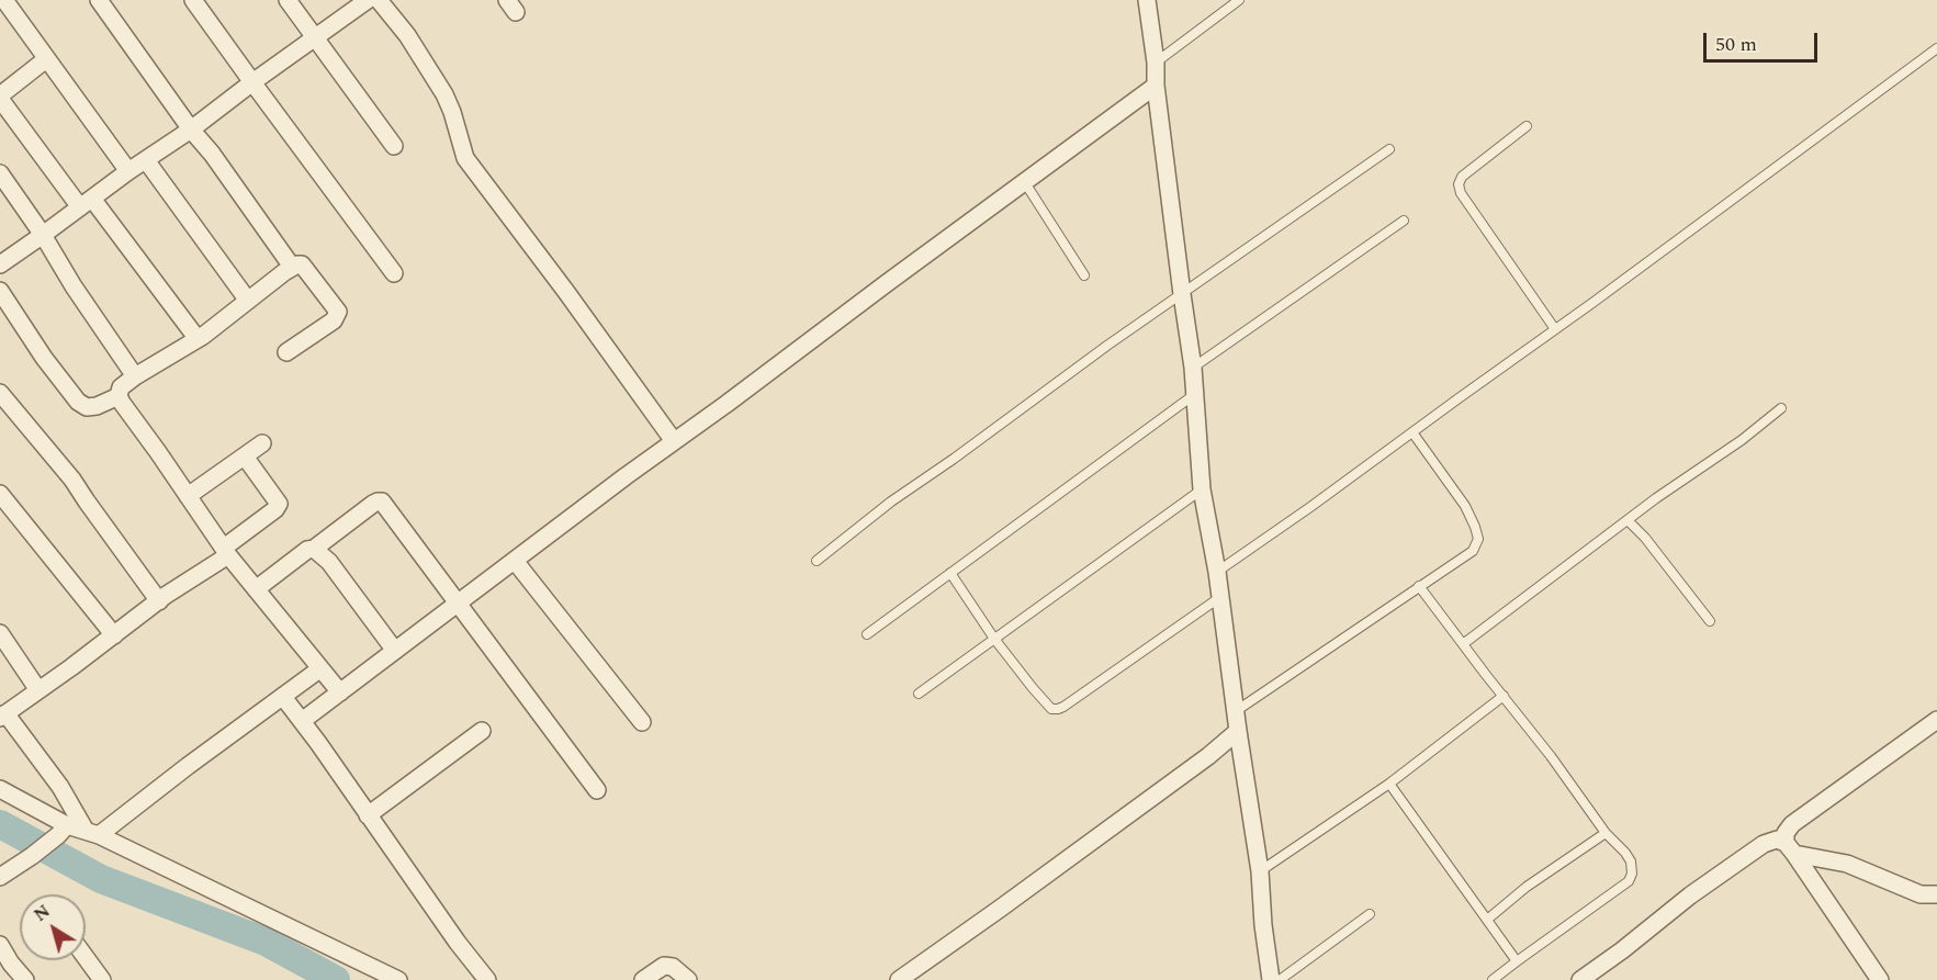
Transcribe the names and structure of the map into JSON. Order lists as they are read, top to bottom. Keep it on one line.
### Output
{"scale_bar":"50 m","north":"top left"}
